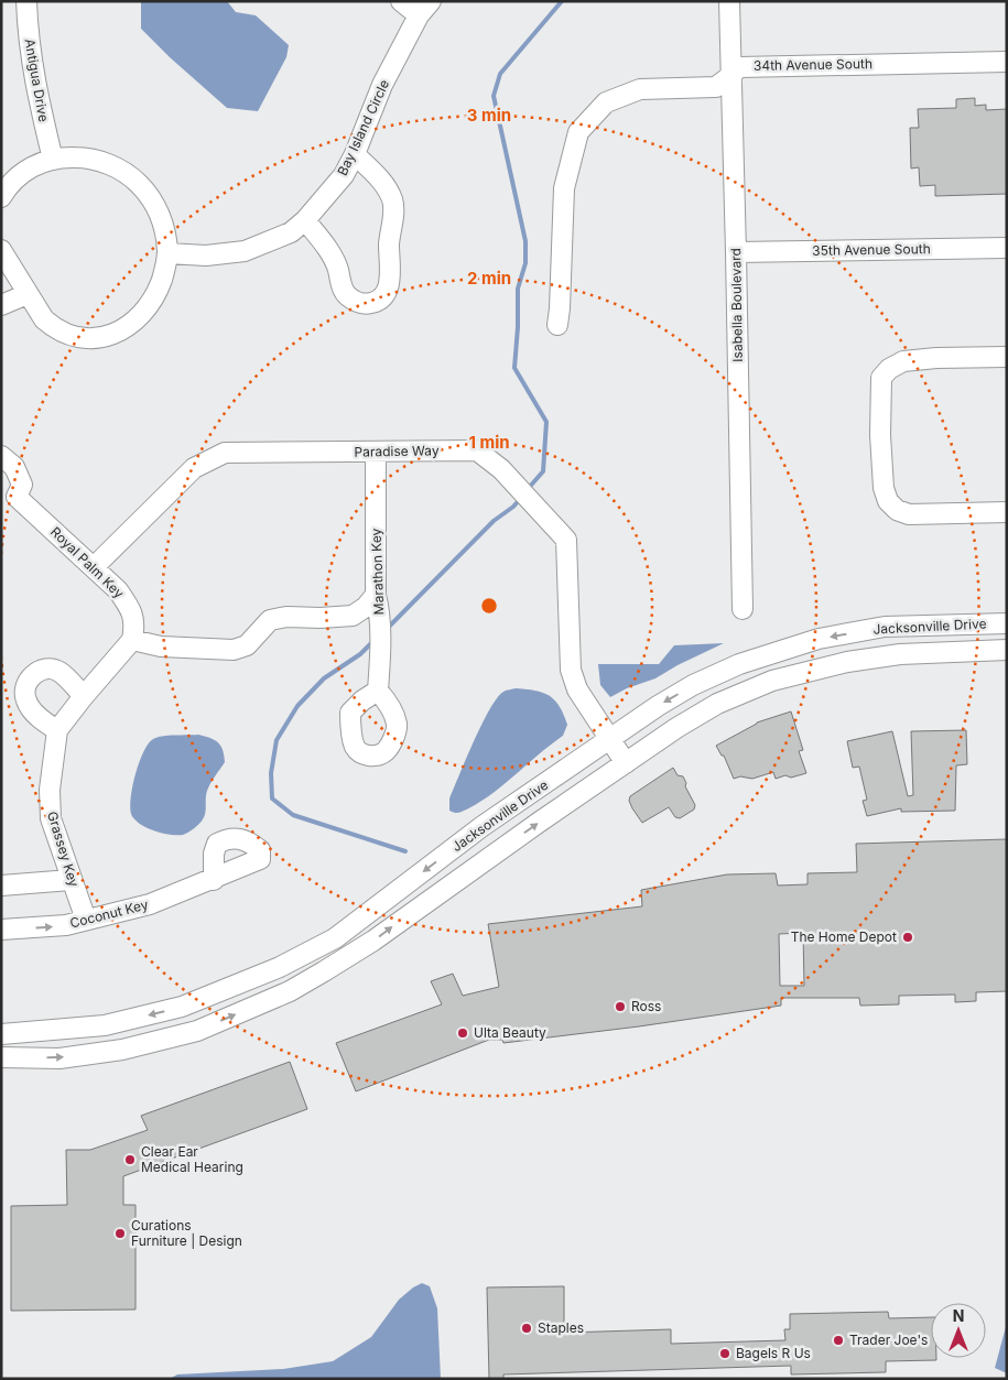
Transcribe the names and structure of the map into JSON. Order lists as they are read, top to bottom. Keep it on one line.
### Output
{"streets":{"street":["34th Avenue South","Antigua Drive","Bay Island Circle","35th Avenue South","Isabella Boulevard","Paradise Way","Royal Palm Key","Marathon Key","Jacksonville Drive","Grassey Key","Coconut Key"]},"crossings":[["34th Avenue South","Isabella Boulevard"],["35th Avenue South","Isabella Boulevard"],["Paradise Way","Royal Palm Key"],["Paradise Way","Marathon Key"],["Paradise Way","Jacksonville Drive"],["Grassey Key","Coconut Key"]],"places":["The Home Depot","Ross","Ulta Beauty","Clear Ear Medical Hearing","Curations Furniture | Design","Staples","Trader Joe's","Bagels R Us"],"north":"top","rings":["3 min","2 min","1 min"]}
